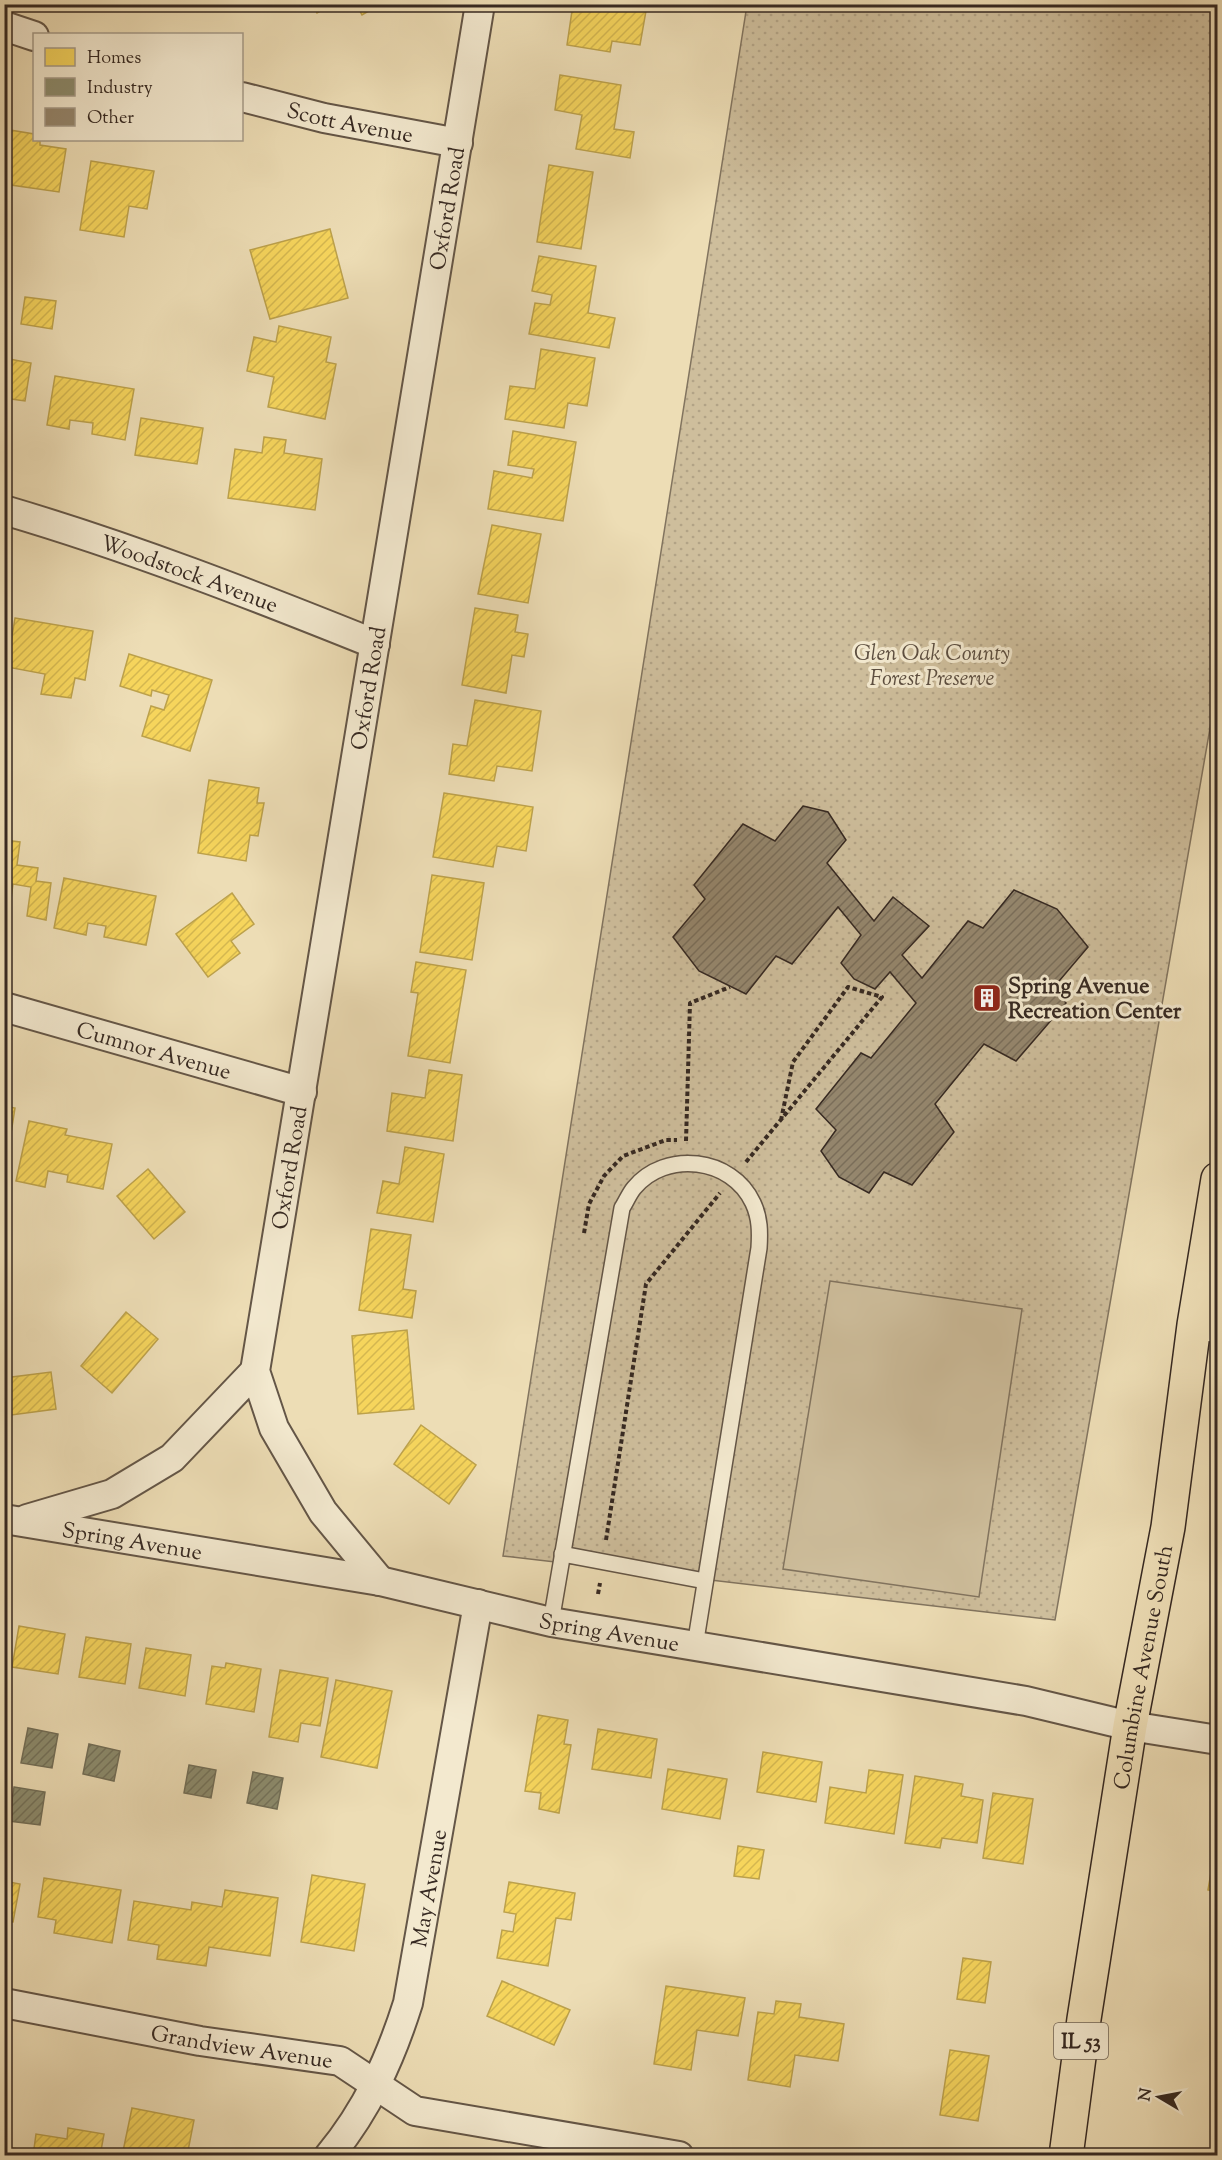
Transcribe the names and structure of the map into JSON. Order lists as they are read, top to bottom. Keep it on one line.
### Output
{"streets":{"main road":["Columbine Avenue South","IL 53"],"street":["Scott Avenue","Oxford Road","Woodstock Avenue","Cumnor Avenue","Spring Avenue","May Avenue","Grandview Avenue"]},"crossings":[["Scott Avenue","Oxford Road"],["Oxford Road","Woodstock Avenue"],["Oxford Road","Cumnor Avenue"],["Oxford Road","Spring Avenue"],["Spring Avenue","Columbine Avenue South"],["Spring Avenue","May Avenue"],["May Avenue","Grandview Avenue"]],"parks":["Glen Oak County Forest Preserve"],"places":{"building":["Spring Avenue Recreation Center"]},"legend":["Homes","Industry","Other"],"north":"left"}
